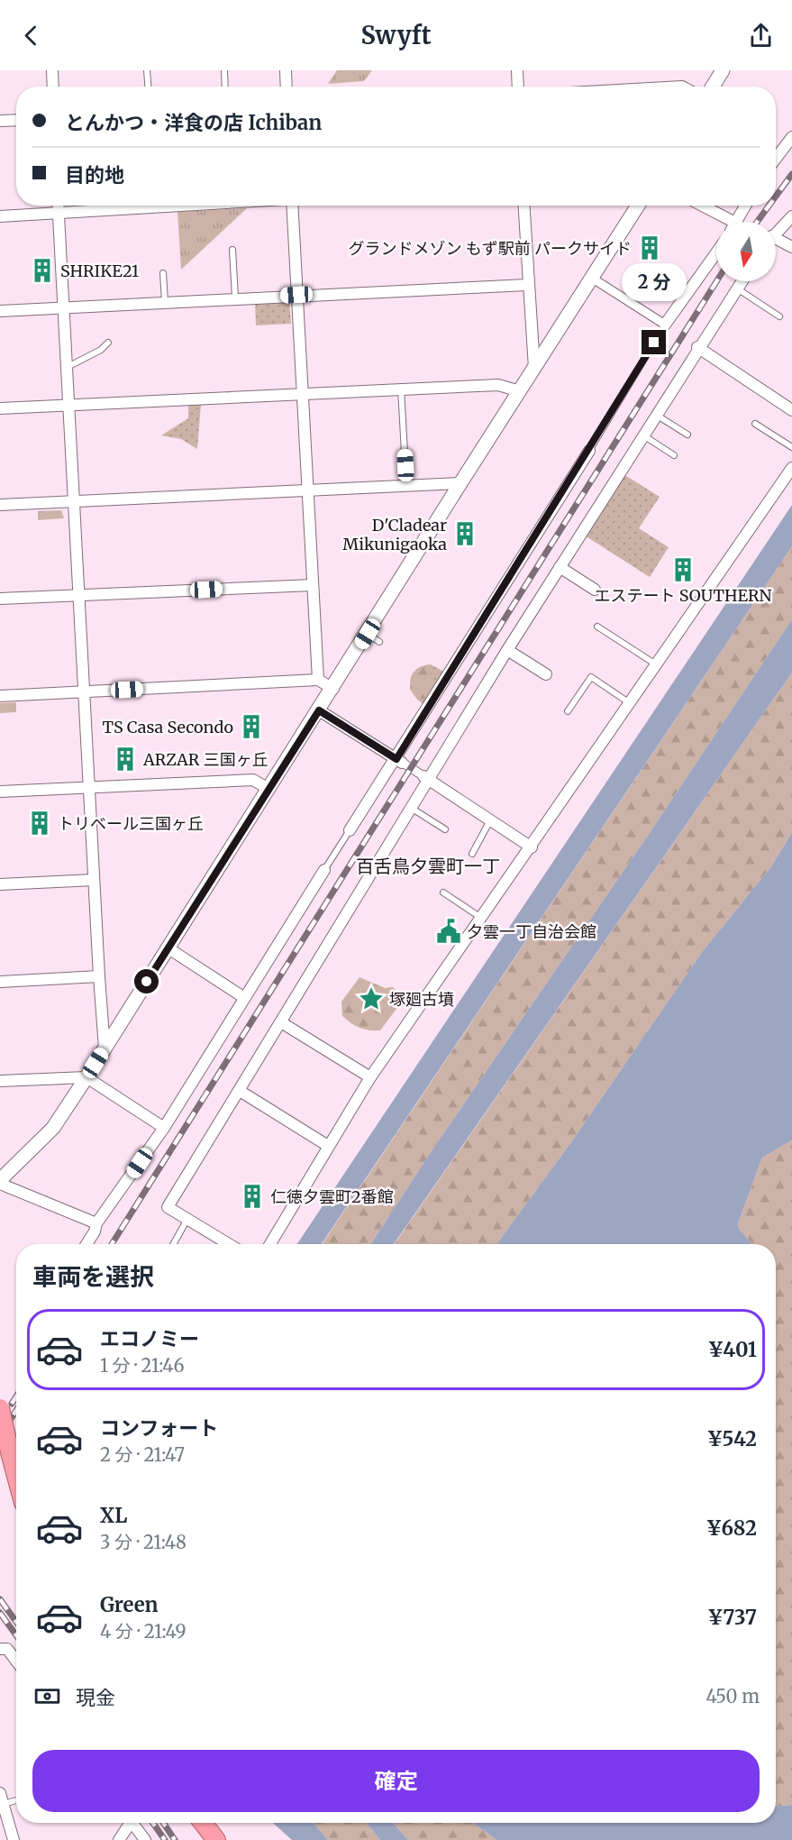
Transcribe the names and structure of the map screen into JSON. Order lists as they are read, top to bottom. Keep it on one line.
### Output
{"districts":["百舌鳥夕雲町一丁"],"places":{"building":["グランドメゾン もず駅前 パークサイド","SHRIKE21","D'Cladear Mikunigaoka","エステート SOUTHERN","TS Casa Secondo","ARZAR 三国ヶ丘","トリベール三国ヶ丘","仁徳夕雲町2番館"],"public building":["夕雲一丁自治会館"],"place":["塚廻古墳"]},"north":"bottom","page":{"header":"Swyft","banner":["とんかつ・洋食の店 Ichiban","目的地"],"bubble":"2 分","heading":"車両を選択","list":[{"name":"エコノミー","note":"1 分 · 21:46","value":"¥401"},{"name":"コンフォート","note":"2 分 · 21:47","value":"¥542"},{"name":"XL","note":"3 分 · 21:48","value":"¥682"},{"name":"Green","note":"4 分 · 21:49","value":"¥737"}],"pay":["現金","450 m"],"buttons":"確定"}}
